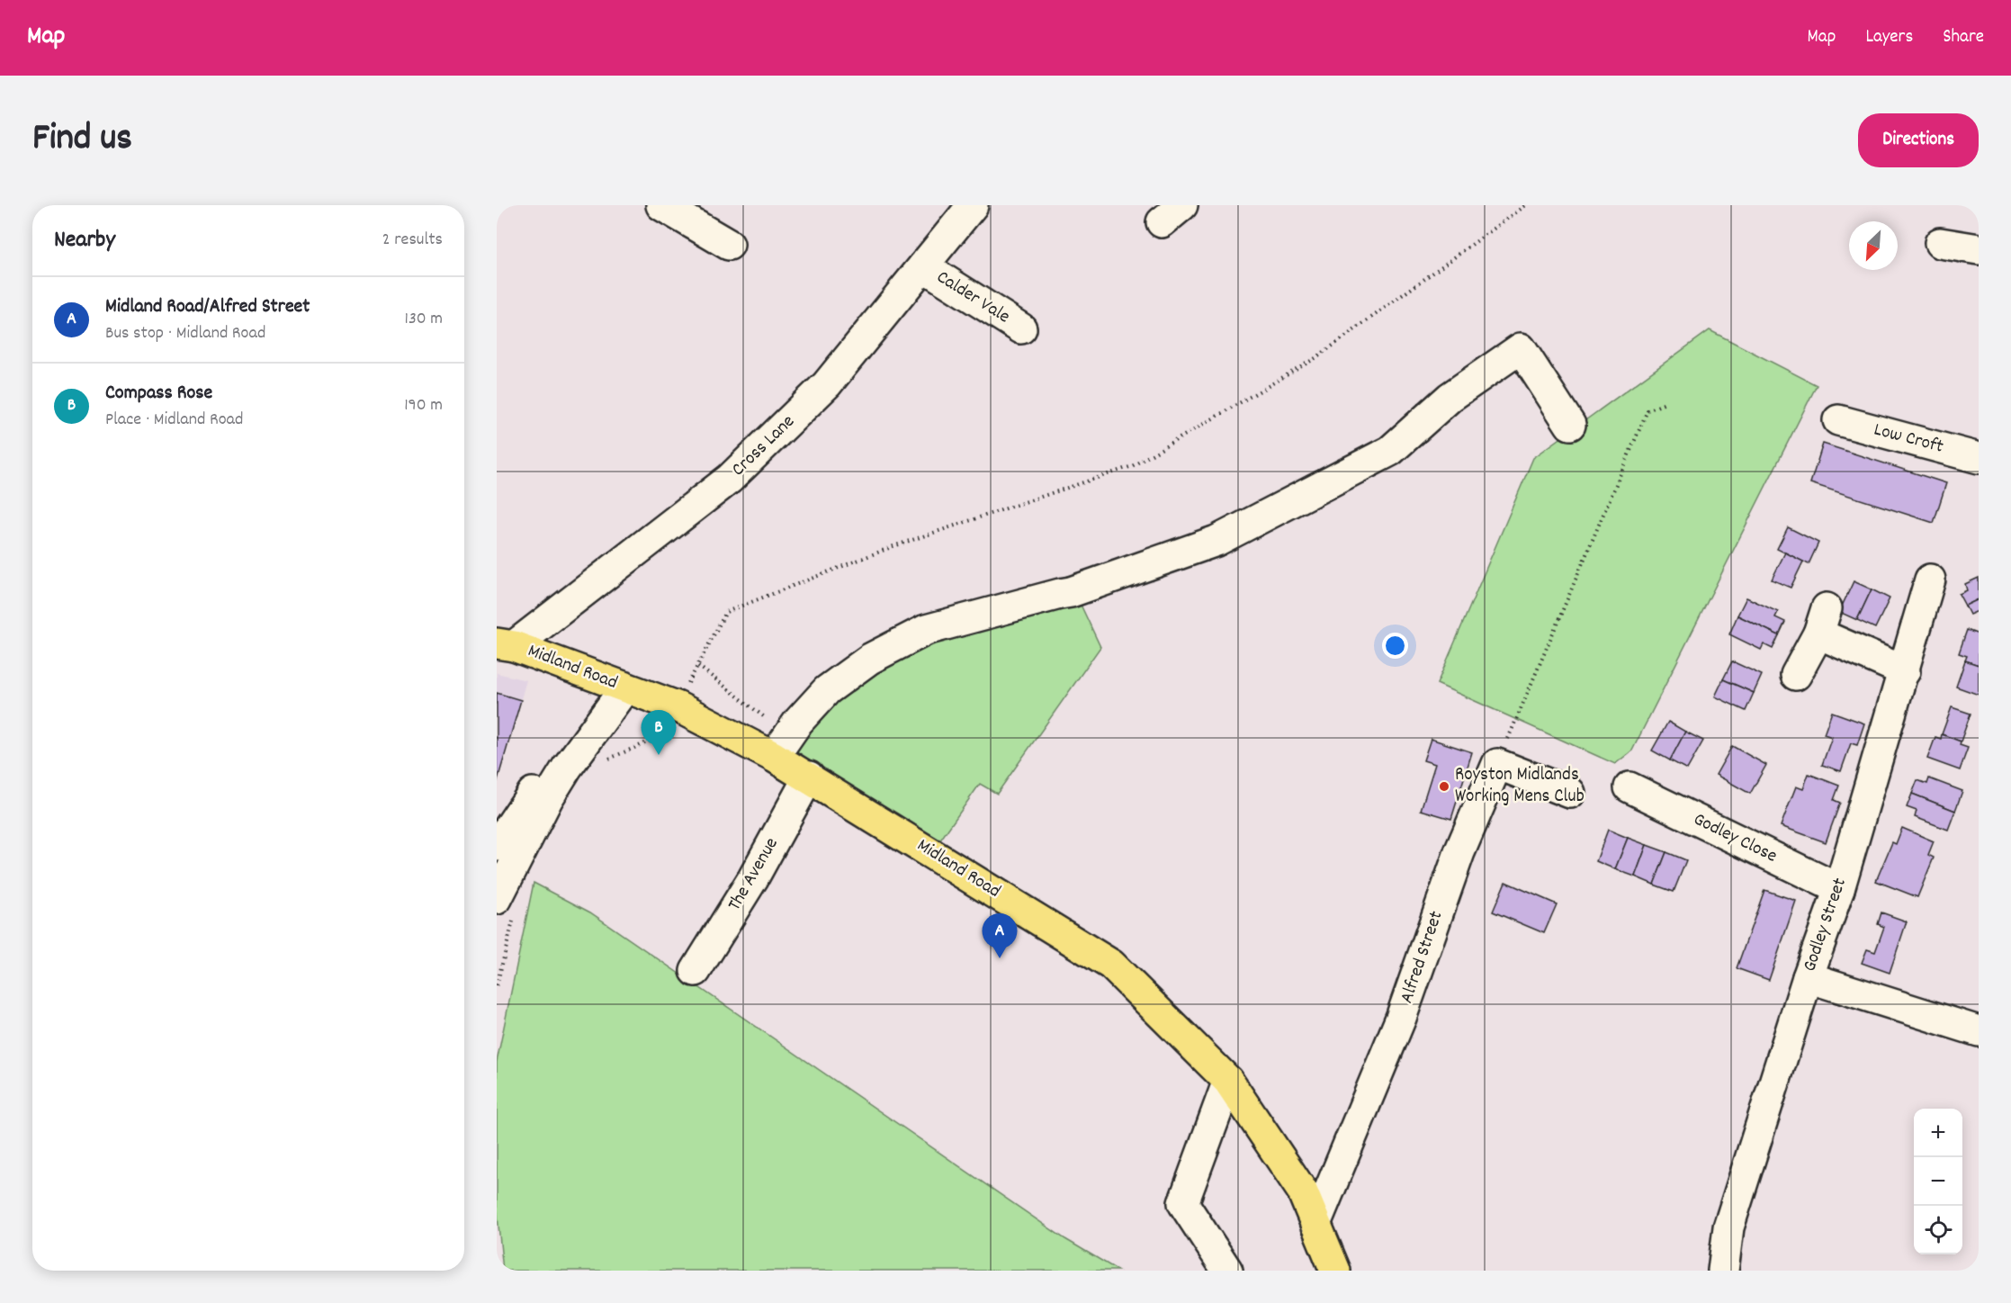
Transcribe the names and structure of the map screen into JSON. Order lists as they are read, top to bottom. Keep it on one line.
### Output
{"streets":{"main road":["Midland Road"],"street":["Calder Vale","Low Croft","Cross Lane","Godley Close","The Avenue","Godley Street","Alfred Street"]},"crossings":[["Calder Vale","Cross Lane"],["Cross Lane","Midland Road"],["Midland Road","The Avenue"],["Midland Road","Alfred Street"],["Godley Close","Godley Street"]],"places":["Royston Midlands Working Mens Club"],"north":"bottom left","page":{"header":"Map","nav":["Map","Layers","Share"],"title":"Find us","buttons":"Directions","heading":["Nearby","2 results"],"list":[{"mark":"A","name":"Midland Road/Alfred Street","note":"Bus stop · Midland Road","value":"130 m"},{"mark":"B","name":"Compass Rose","note":"Place · Midland Road","value":"190 m"}],"pins":["B","A"],"map_buttons":["+","−"]}}
